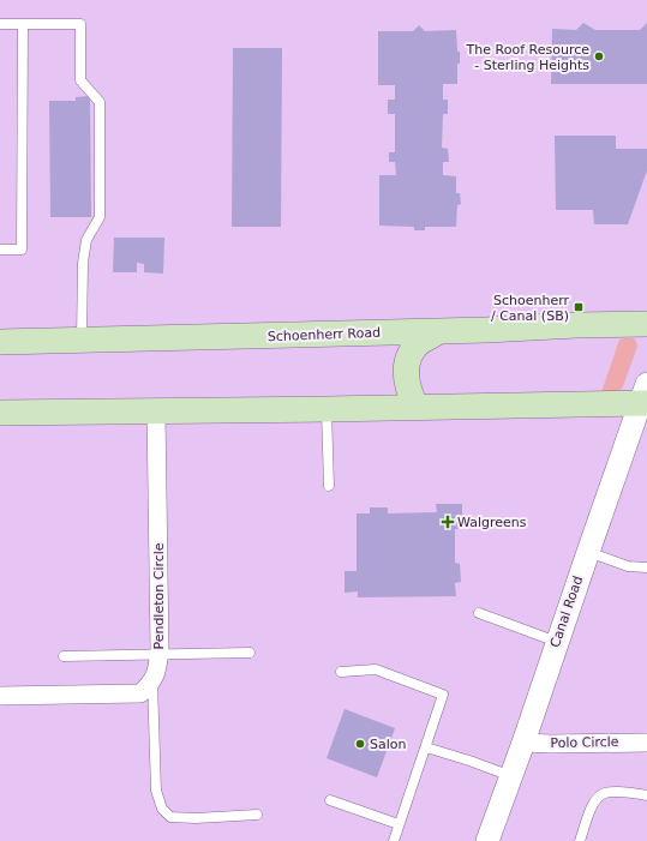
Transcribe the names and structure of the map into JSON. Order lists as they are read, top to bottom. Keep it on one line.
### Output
{"streets":{"main road":["Schoenherr Road"],"street":["Pendleton Circle","Canal Road","Polo Circle"]},"crossings":[["Canal Road","Polo Circle"]],"places":{"other":["The Roof Resource - Sterling Heights","Salon"],"transit":["Schoenherr / Canal (SB)"],"health":["Walgreens"]}}
